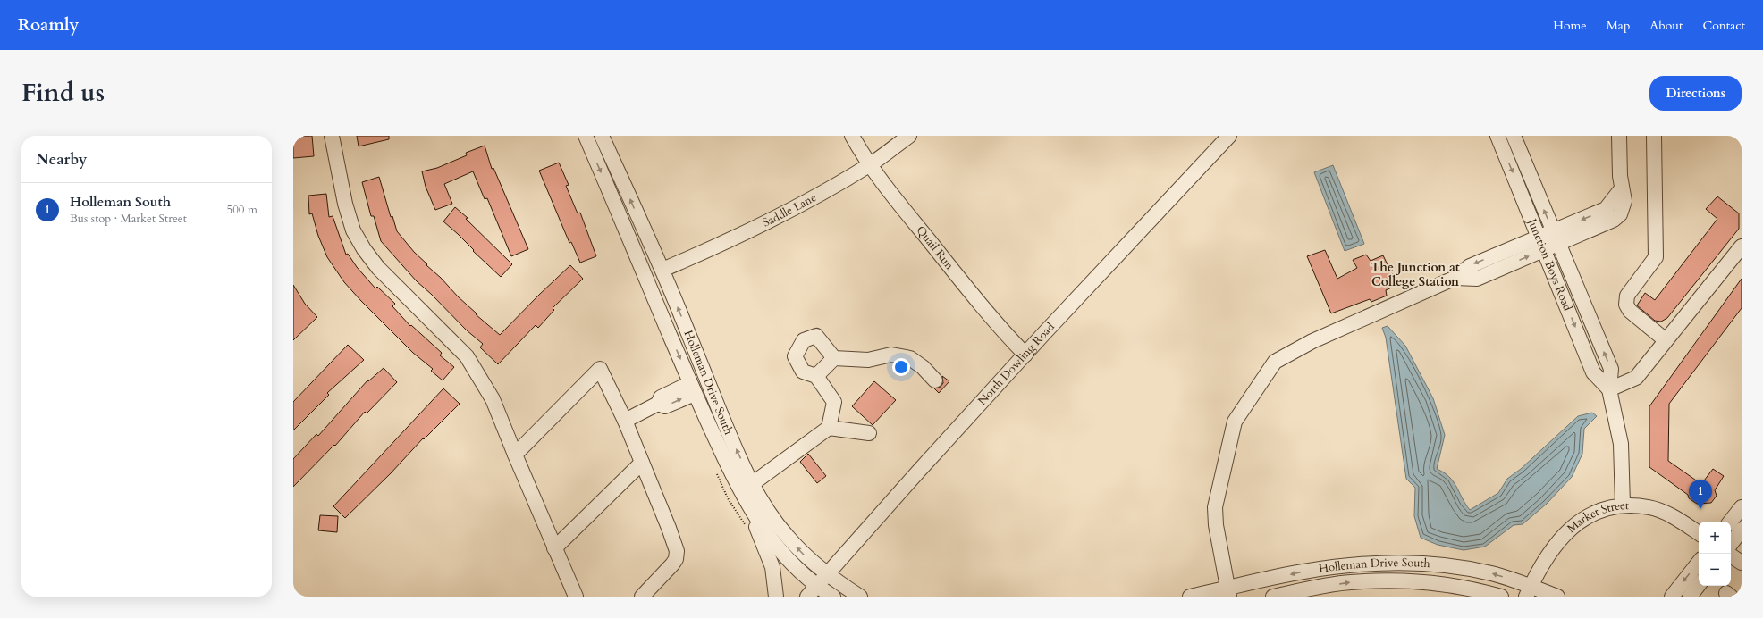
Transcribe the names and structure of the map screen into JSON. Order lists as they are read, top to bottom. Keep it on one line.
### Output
{"streets":{"street":["Saddle Lane","Quail Run","Junction Boys Road","North Dowling Road","Holleman Drive South","Market Street"]},"crossings":[["Saddle Lane","Quail Run"],["Saddle Lane","Holleman Drive South"],["Quail Run","North Dowling Road"],["Junction Boys Road","Market Street"],["North Dowling Road","Holleman Drive South"],["Holleman Drive South","Market Street"]],"districts":["The Junction at College Station"],"page":{"header":"Roamly","nav":["Home","Map","About","Contact"],"title":"Find us","buttons":"Directions","heading":"Nearby","list":[{"mark":"1","name":"Holleman South","note":"Bus stop · Market Street","value":"500 m"}],"pins":"1","map_buttons":["+","−"]}}
